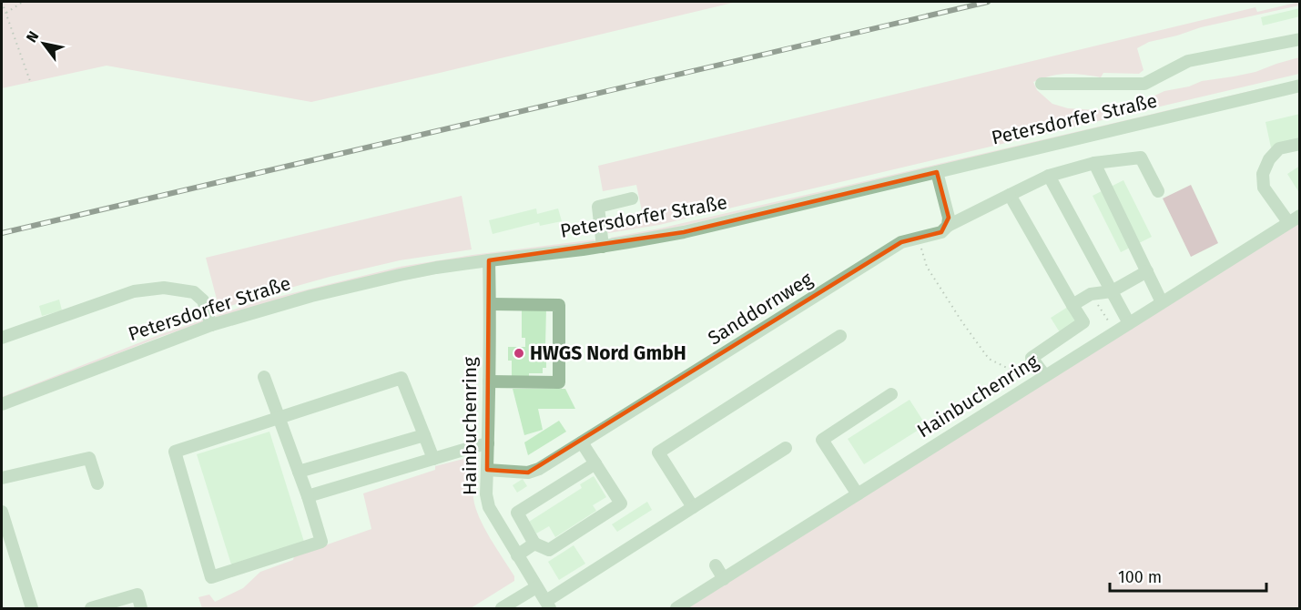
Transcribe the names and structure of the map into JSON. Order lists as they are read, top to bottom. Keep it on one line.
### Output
{"streets":{"street":["Petersdorfer Straße","Sanddornweg","Hainbuchenring"]},"crossings":[["Petersdorfer Straße","Hainbuchenring"],["Sanddornweg","Hainbuchenring"]],"places":["HWGS Nord GmbH"],"scale_bar":"100 m","north":"top left"}
